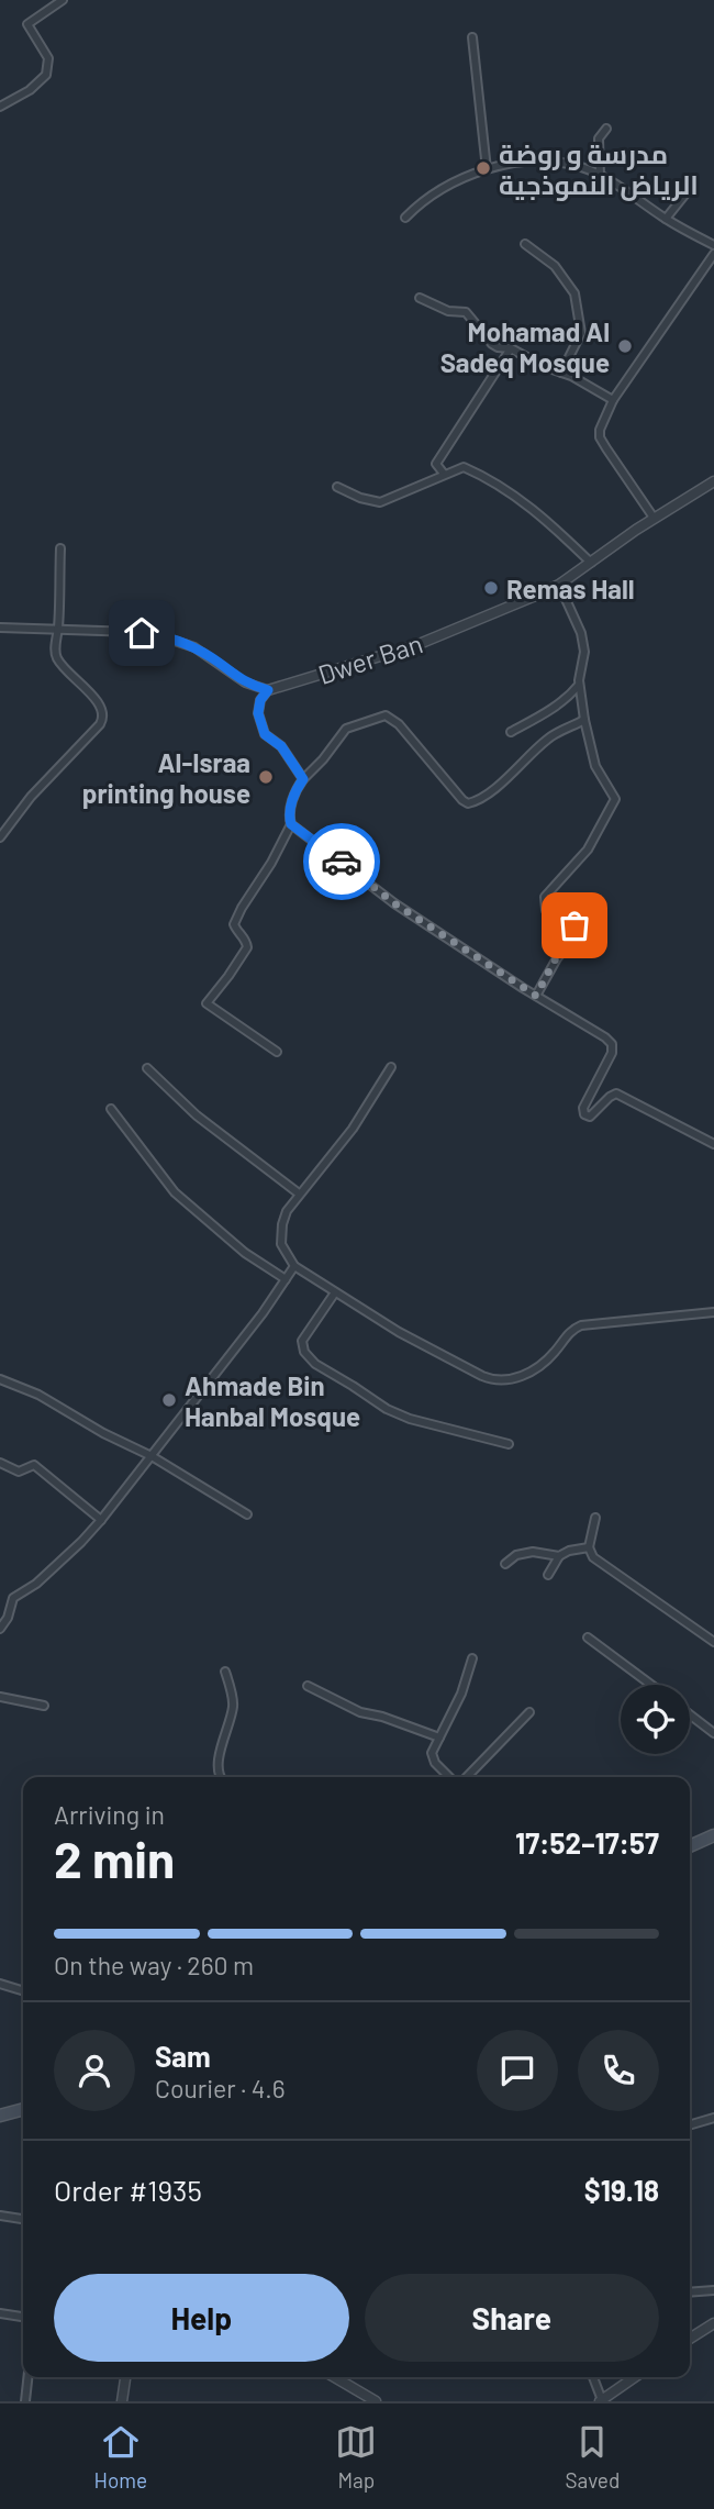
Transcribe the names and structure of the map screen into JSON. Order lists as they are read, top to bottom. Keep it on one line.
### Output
{"streets":{"street":["Dwer Ban"]},"places":["مدرسة و روضة الرياض النموذجية","Mohamad Al Sadeq Mosque","Remas Hall","Al-Israa printing house","Ahmade Bin Hanbal Mosque"],"page":{"heading":["2 min","Arriving in","17:52–17:57"],"panel":["Sam","Courier · 4.6","Order #1935","$19.18"],"bar":"On the way · 260 m","buttons":["Help","Share"],"tabs":["Home","Map","Saved"]}}
